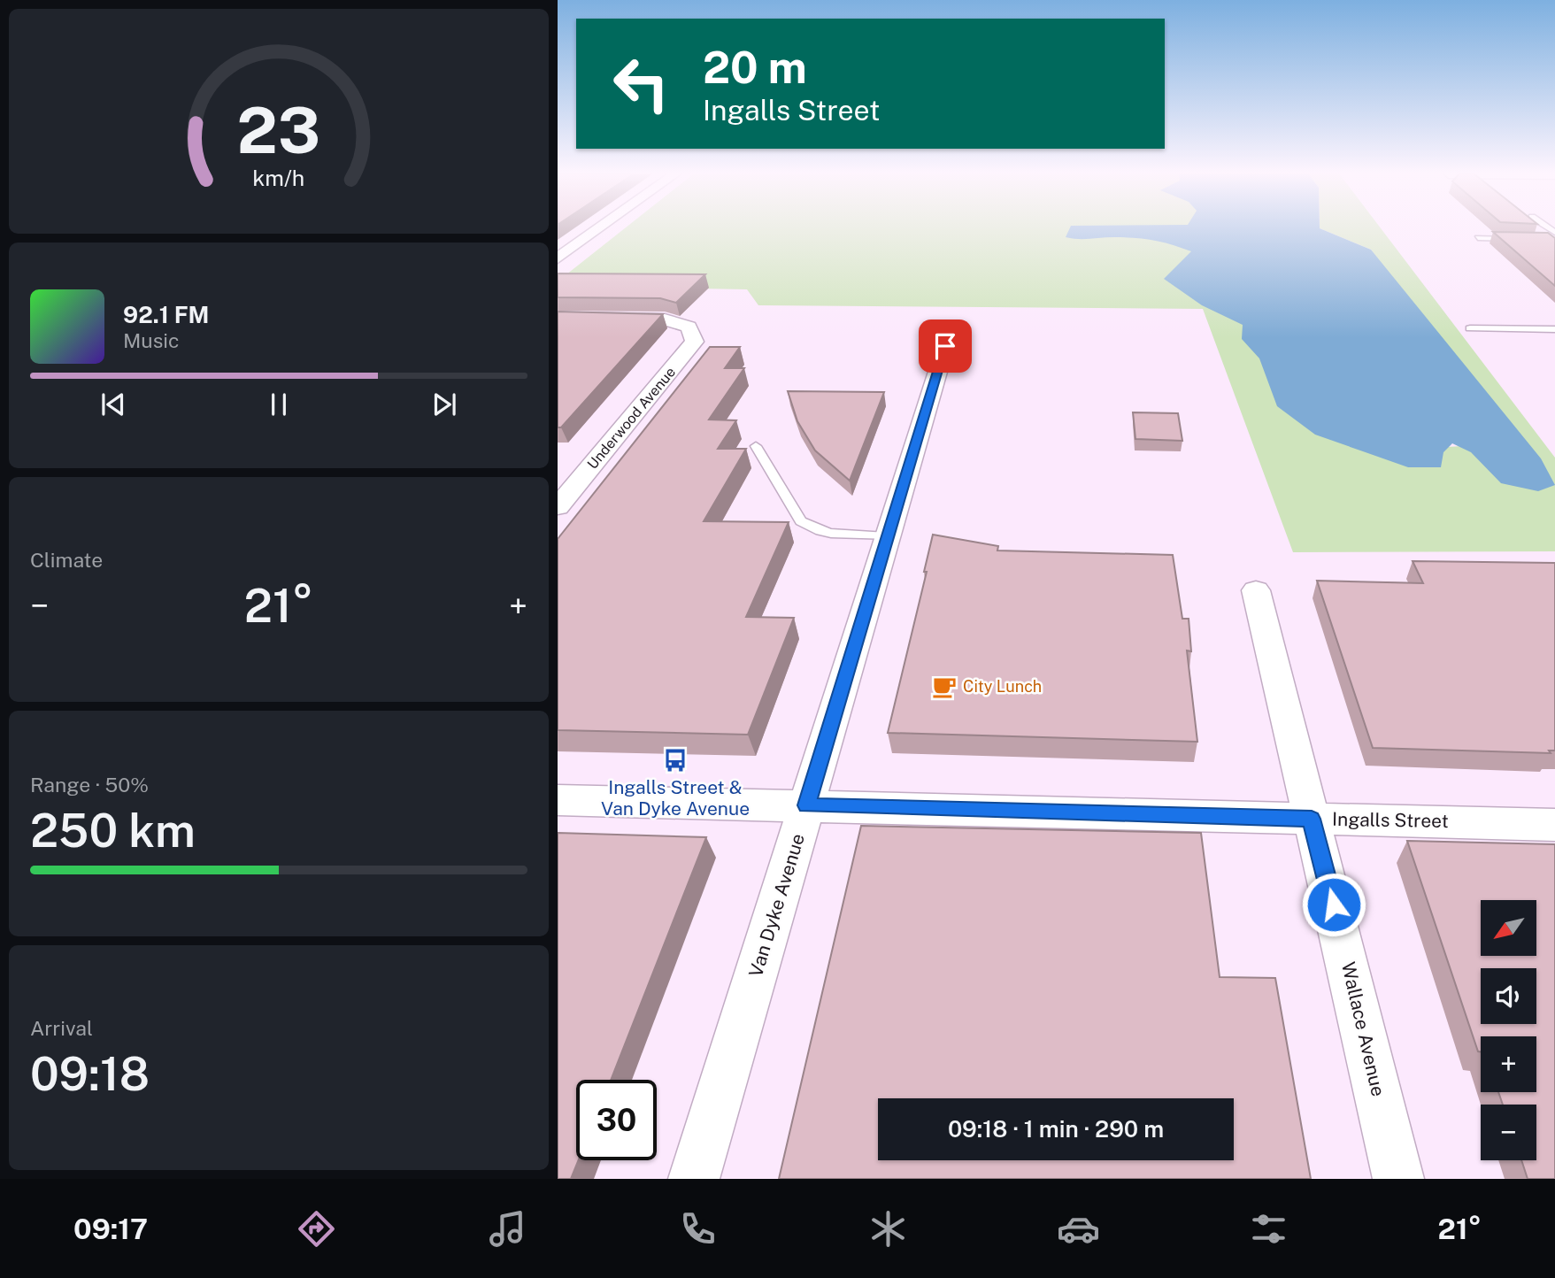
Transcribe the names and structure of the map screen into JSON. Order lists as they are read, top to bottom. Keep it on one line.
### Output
{"streets":{"street":["Underwood Avenue","Ingalls Street","Van Dyke Avenue","Wallace Avenue"]},"crossings":[["Ingalls Street","Van Dyke Avenue"],["Ingalls Street","Wallace Avenue"]],"places":{"cafe":["City Lunch"],"bus stop":["Ingalls Street & Van Dyke Avenue"]},"north":"bottom left","page":{"turn":["20 m","Ingalls Street"],"song":["92.1 FM","Music"],"tile":["Climate",["Range · 50%","250 km"],["Arrival","09:18"]],"heat":["−","21°","+"],"map_buttons":["+","−"],"limit":"30","trip":"09:18 · 1 min · 290 m","tabs":["09:17","21°"],"gauge":["23","km/h"]}}
